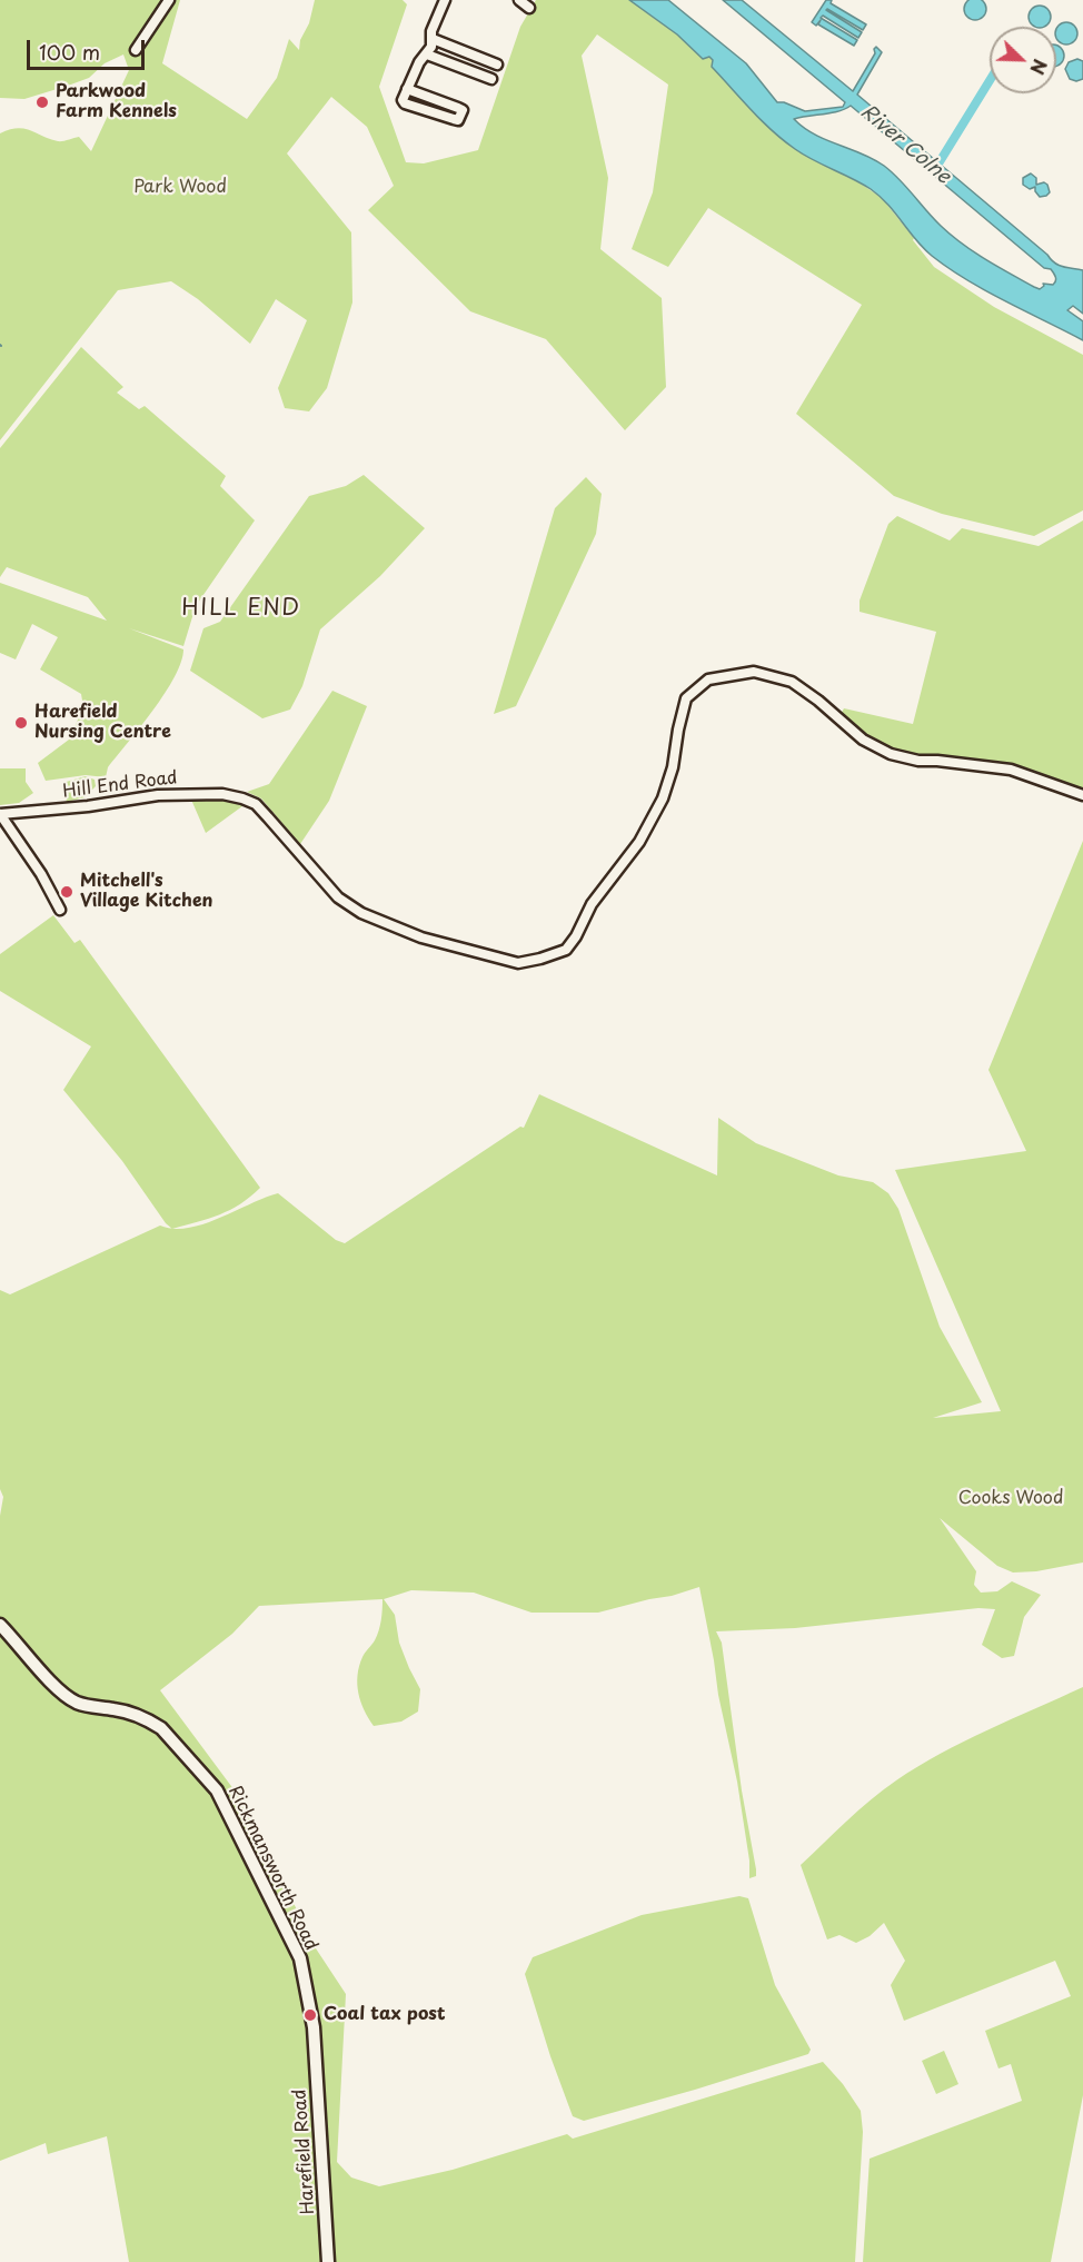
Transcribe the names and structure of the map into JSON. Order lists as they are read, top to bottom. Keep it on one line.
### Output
{"streets":{"street":["Hill End Road","Rickmansworth Road","Harefield Road"]},"crossings":[["Rickmansworth Road","Harefield Road"]],"districts":["HILL END"],"water":["River Colne"],"parks":["Park Wood","Cooks Wood"],"places":["Parkwood Farm Kennels","Harefield Nursing Centre","Mitchell's Village Kitchen","Coal tax post"],"scale_bar":"100 m","north":"bottom right"}
